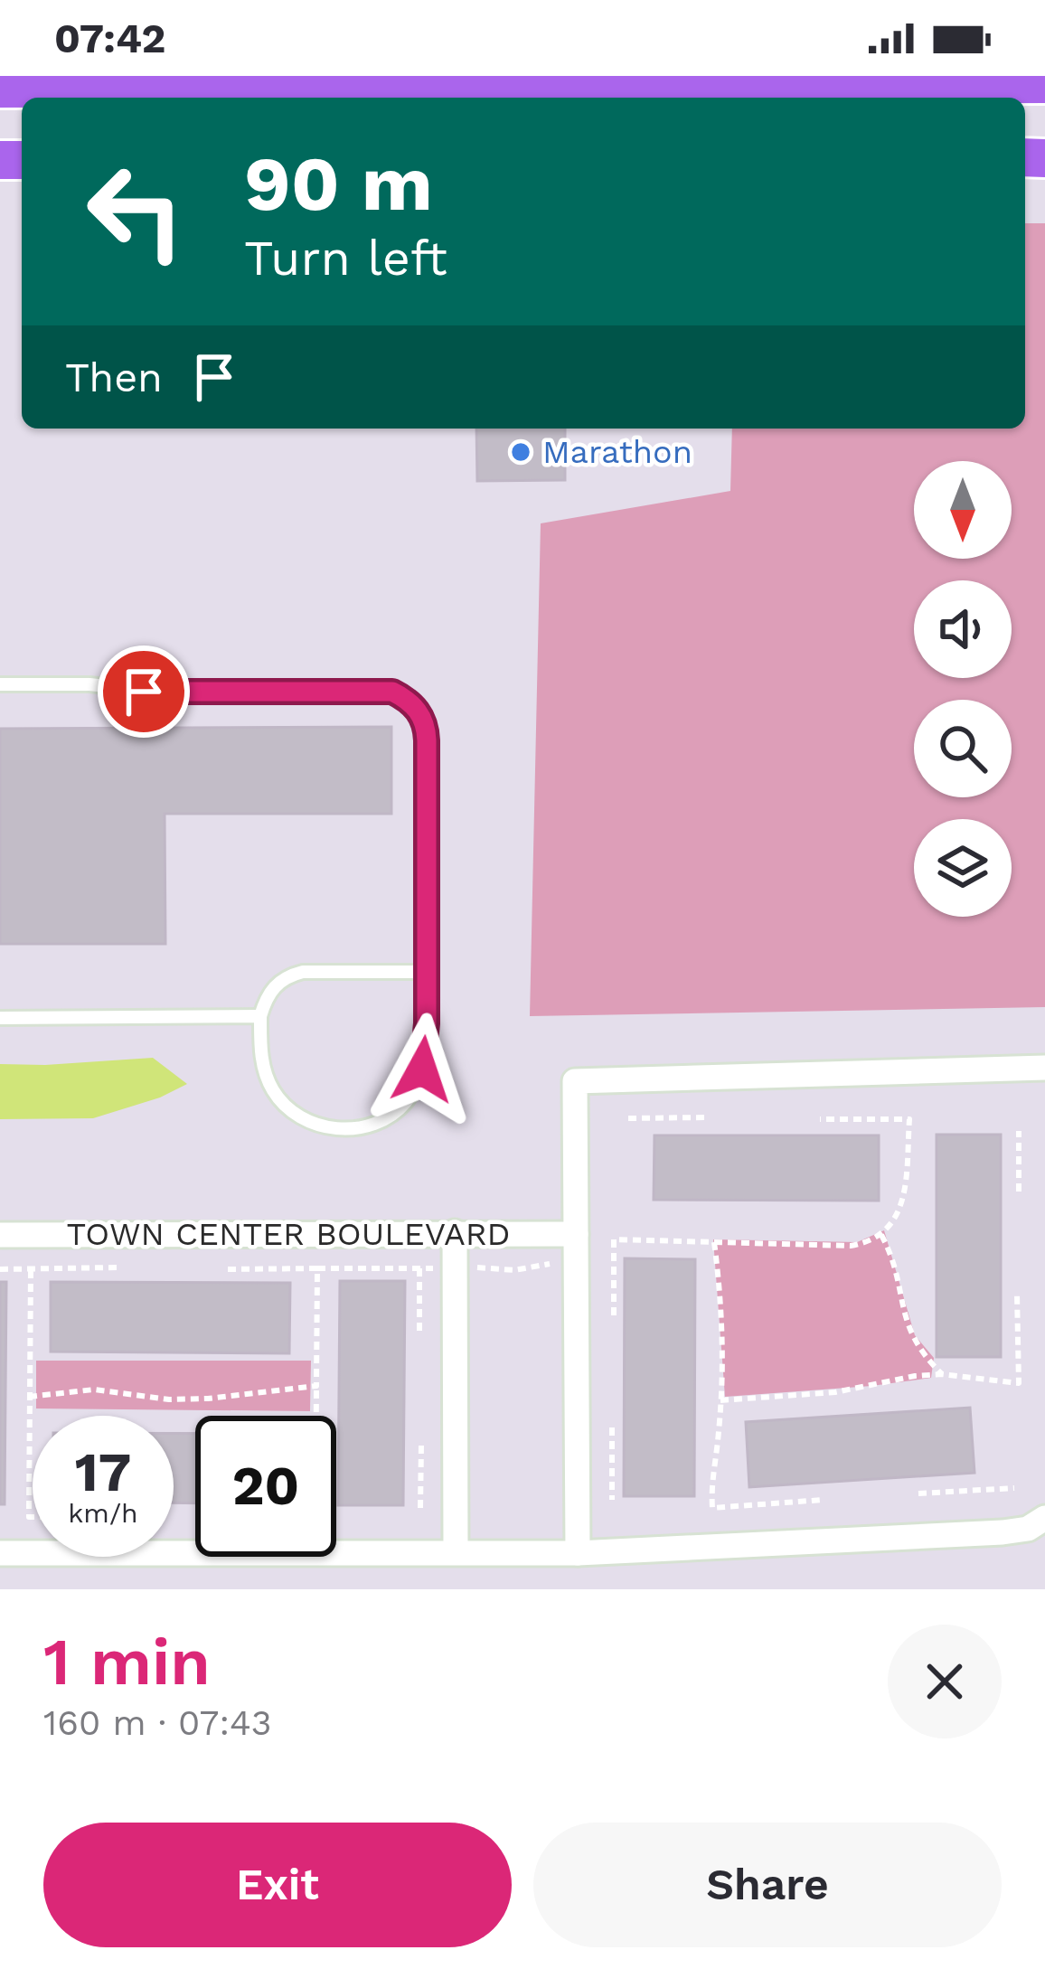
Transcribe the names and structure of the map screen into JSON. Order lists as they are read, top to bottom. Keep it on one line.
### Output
{"streets":{"street":["TOWN CENTER BOULEVARD"]},"places":["Marathon"],"north":"bottom","page":{"status":"07:42","turn":["90 m","Turn left"],"then":"Then","speed":"17 km/h","limit":"20","heading":["1 min","160 m · 07:43"],"buttons":["Exit","Share"]}}
